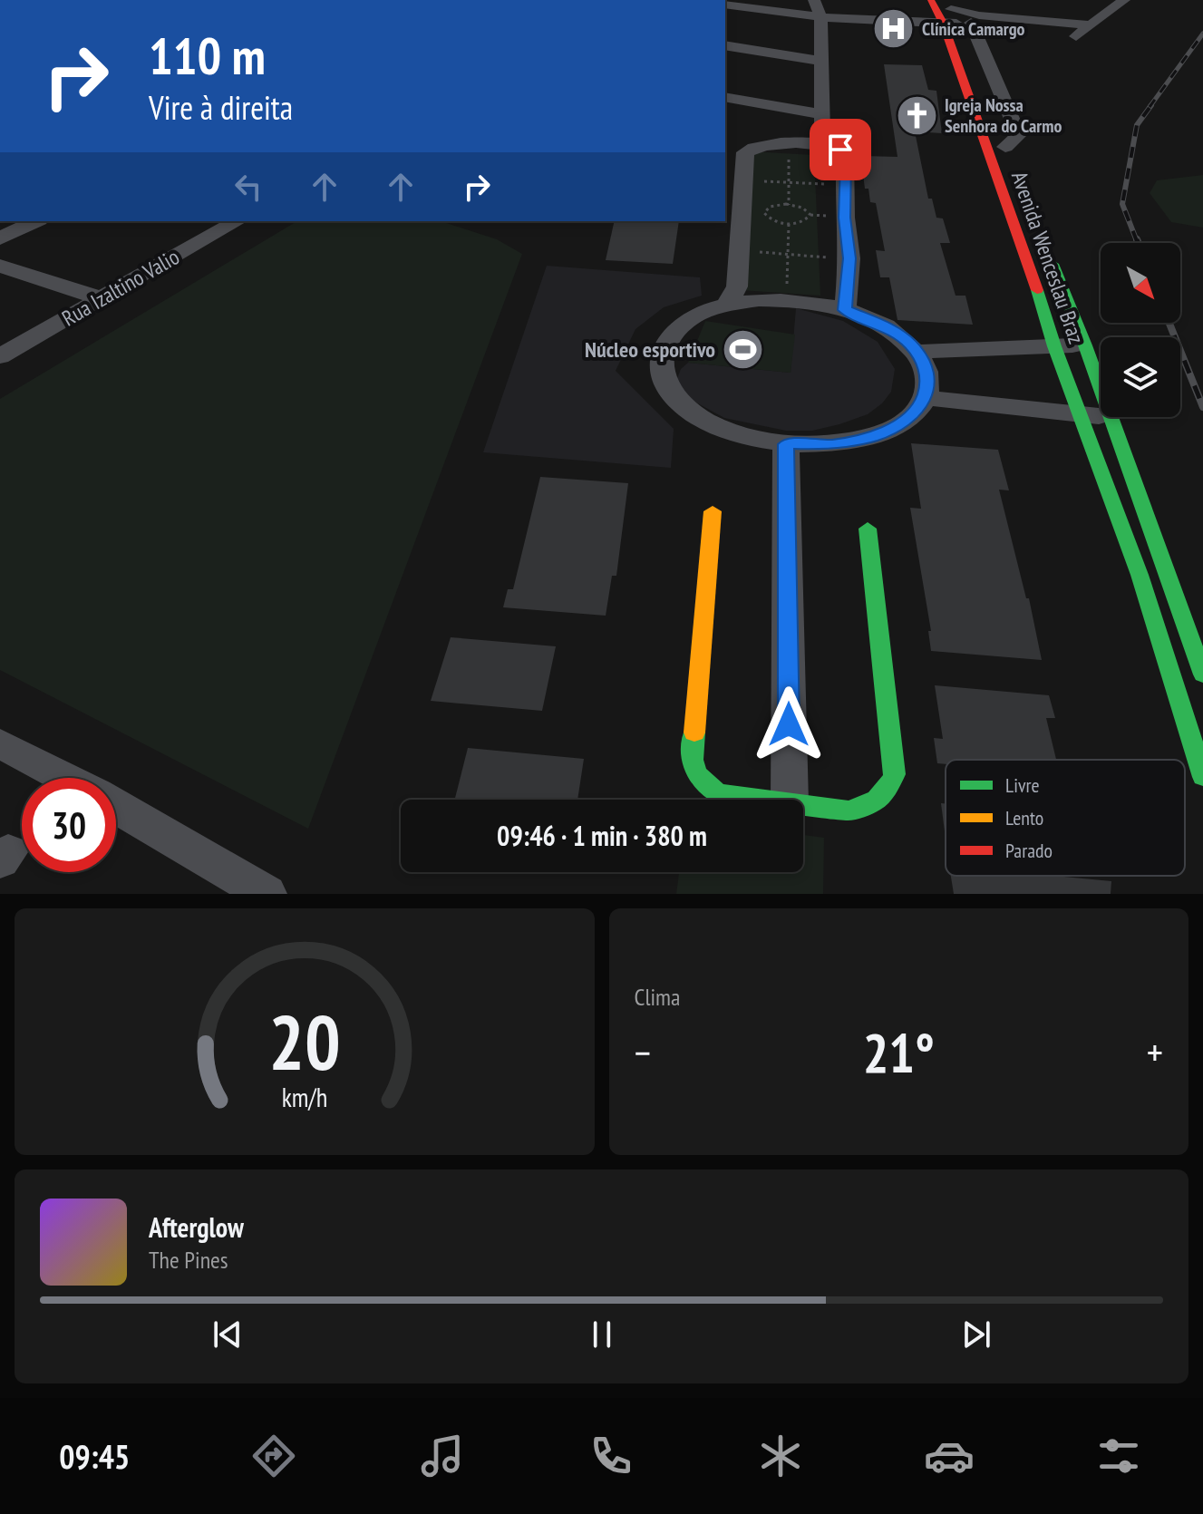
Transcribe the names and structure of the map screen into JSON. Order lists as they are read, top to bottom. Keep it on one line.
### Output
{"streets":{"street":["Avenida Wenceslau Braz","Rua Izaltino Valio"]},"places":{"hospital":["Clínica Camargo"],"church":["Igreja Nossa Senhora do Carmo"],"sports":["Núcleo esportivo"]},"legend":["Livre","Lento","Parado"],"north":"bottom right","page":{"turn":["110 m","Vire à direita"],"limit":"30","trip":"09:46 · 1 min · 380 m","tile":"Clima","heat":["−","21°","+"],"song":["Afterglow","The Pines"],"tabs":"09:45","gauge":["20","km/h"]}}
